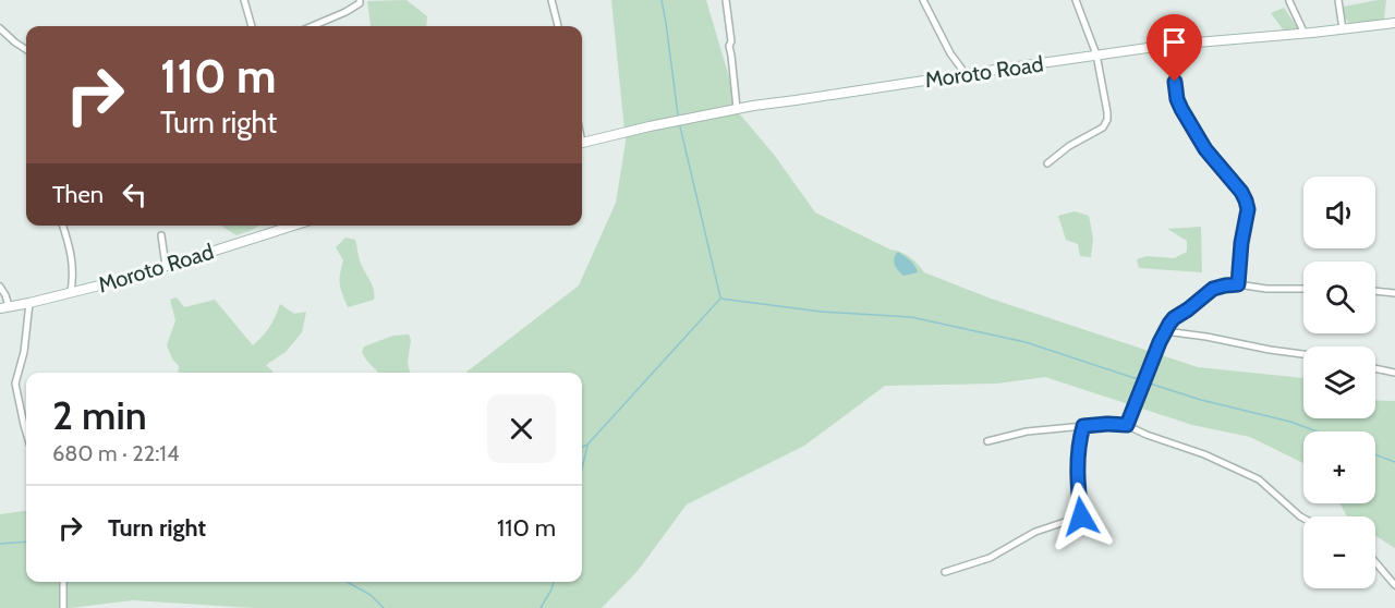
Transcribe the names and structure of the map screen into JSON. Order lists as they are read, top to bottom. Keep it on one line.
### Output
{"streets":{"main road":["Moroto Road"]},"page":{"turn":["110 m","Turn right"],"then":"Then","map_buttons":["+","−"],"heading":["2 min","680 m · 22:14"],"list":[{"name":"Turn right","value":"110 m"}]}}
